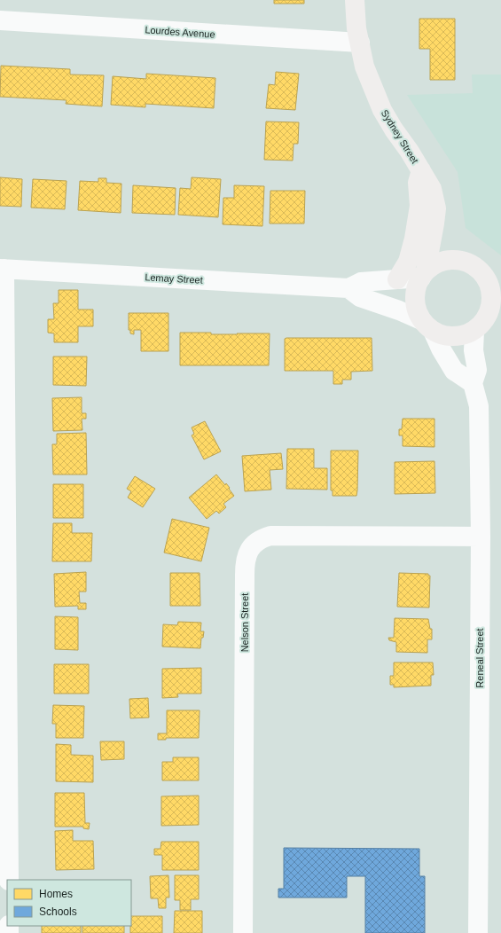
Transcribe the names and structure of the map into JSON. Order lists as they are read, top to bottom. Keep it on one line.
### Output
{"streets":{"street":["Lourdes Avenue","Sydney Street","Lemay Street","Nelson Street","Reneal Street"]},"crossings":[["Lourdes Avenue","Sydney Street"],["Sydney Street","Lemay Street"],["Sydney Street","Reneal Street"],["Lemay Street","Reneal Street"],["Nelson Street","Reneal Street"]],"legend":["Homes","Schools"]}
